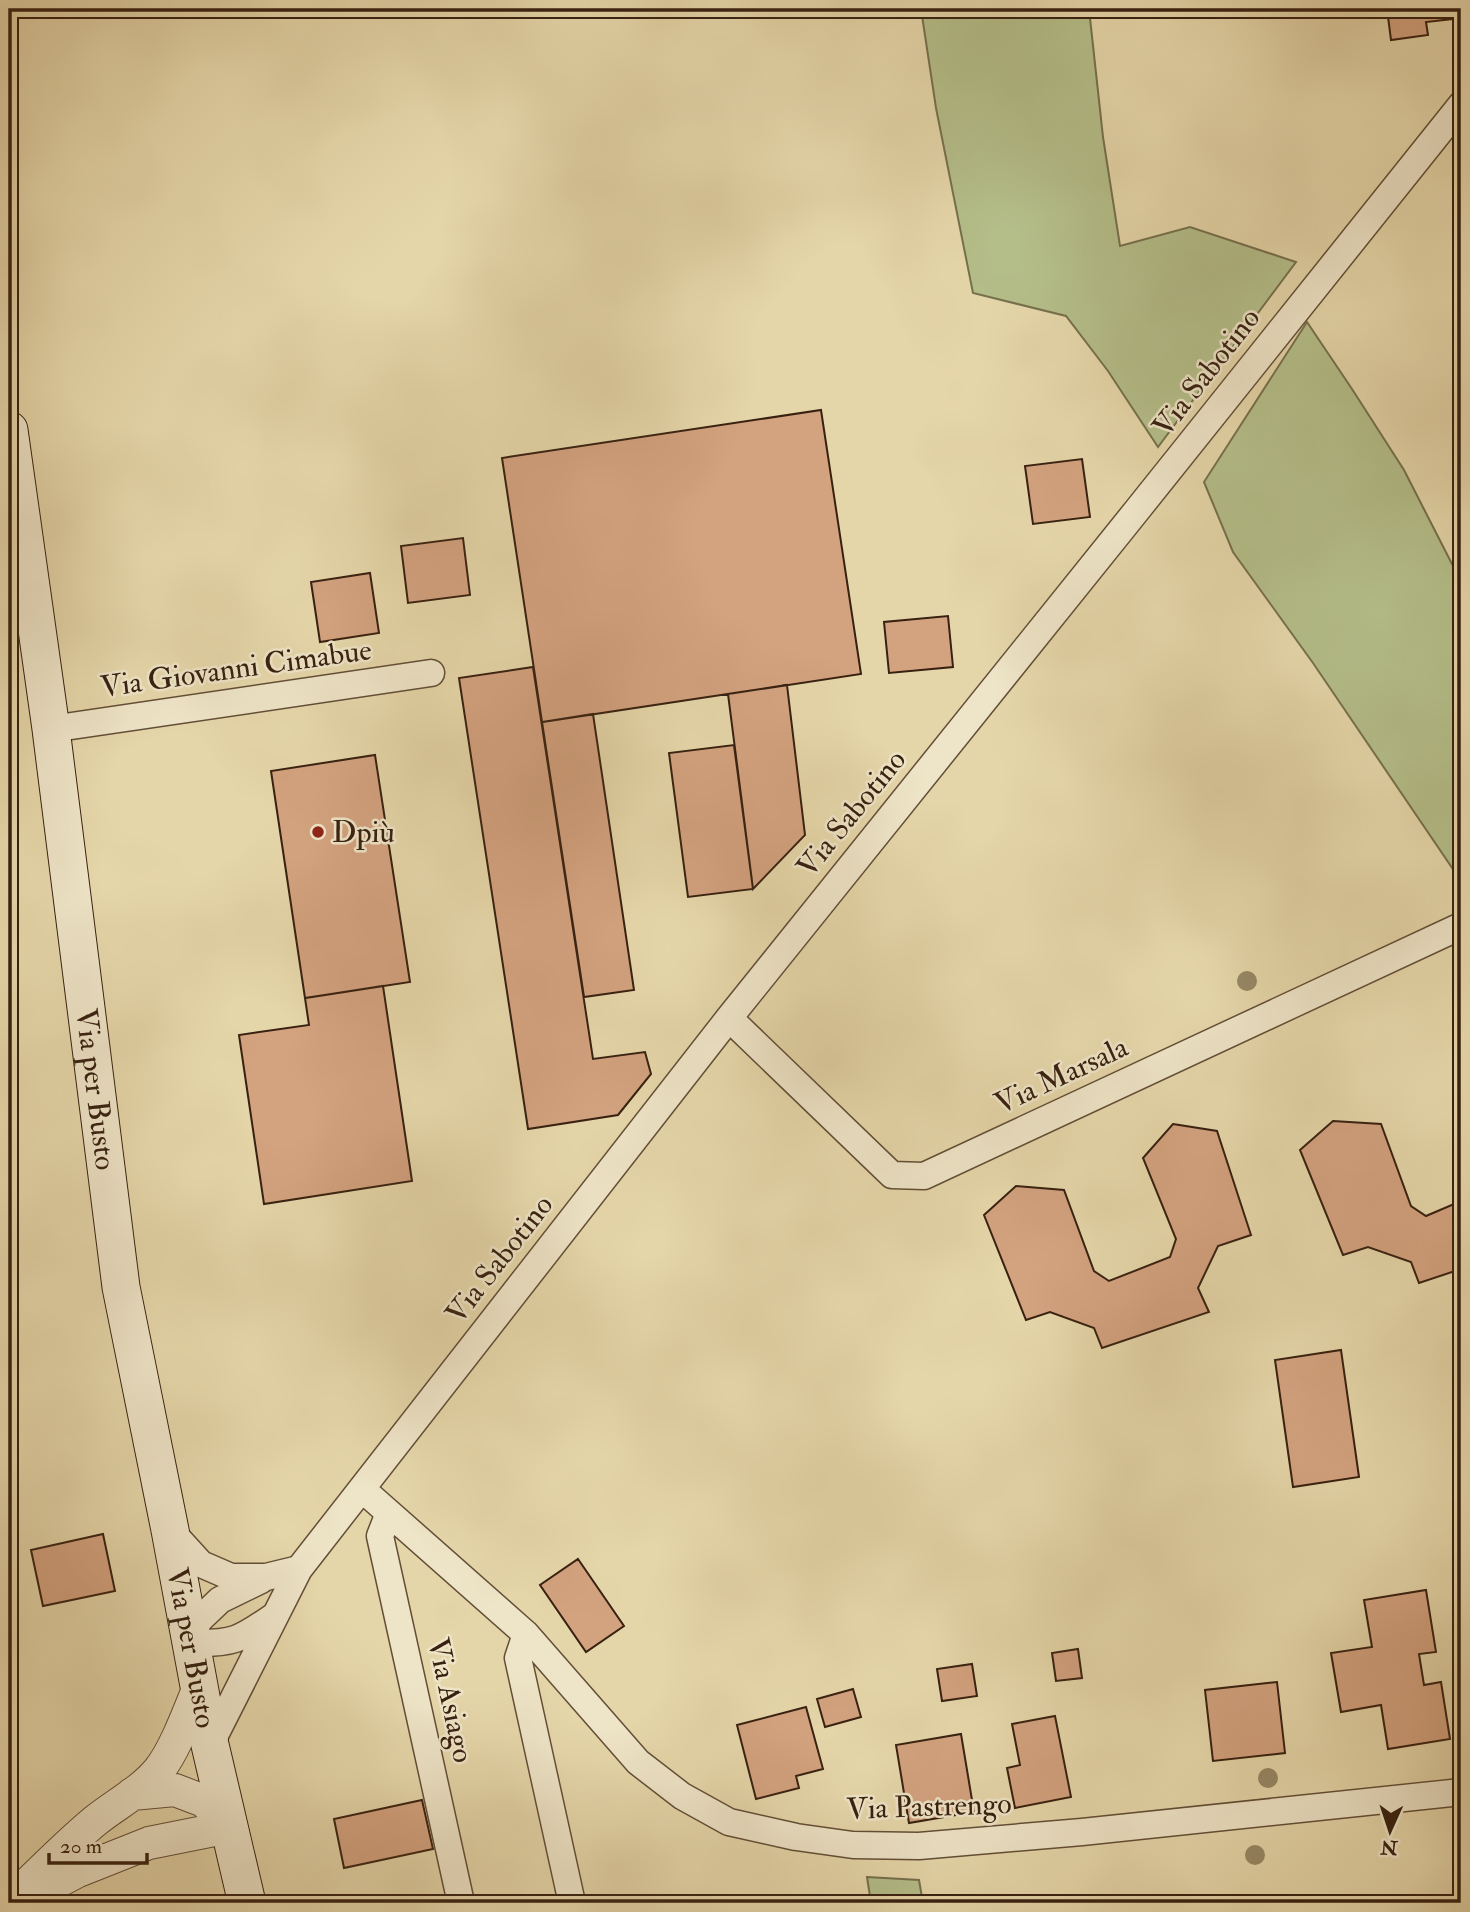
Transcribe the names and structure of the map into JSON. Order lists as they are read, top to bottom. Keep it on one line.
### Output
{"streets":{"main road":["Via per Busto"],"street":["Via Sabotino","Via Giovanni Cimabue","Via Marsala","Via Asiago","Via Pastrengo"]},"crossings":[["Via Sabotino","Via Marsala"],["Via Sabotino","Via per Busto"],["Via Sabotino","Via Pastrengo"],["Via Giovanni Cimabue","Via per Busto"],["Via Asiago","Via Pastrengo"]],"places":["Dpiù"],"scale_bar":"20 m","north":"bottom"}
